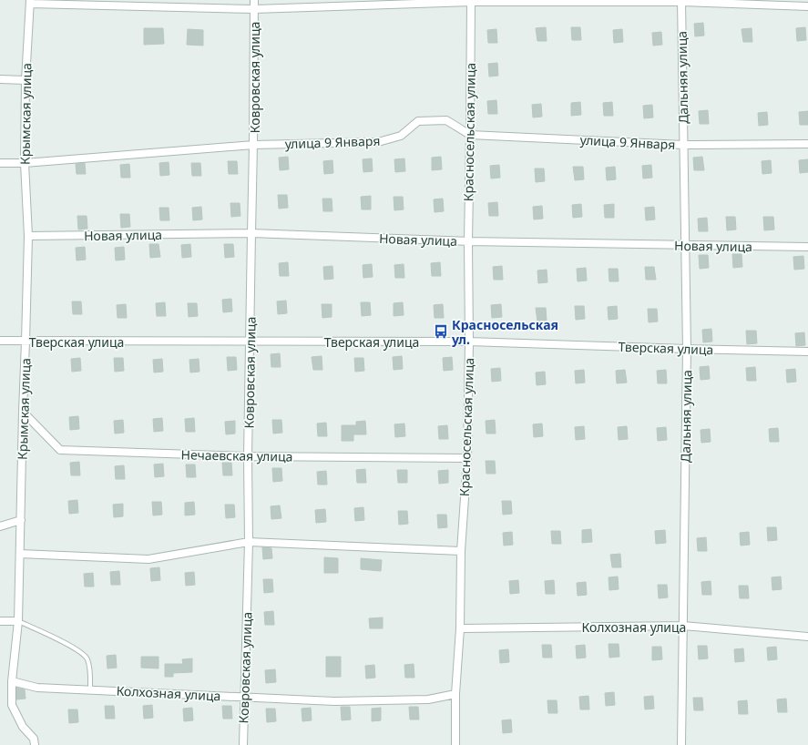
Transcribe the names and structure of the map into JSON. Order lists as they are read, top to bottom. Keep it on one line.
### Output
{"streets":{"street":["Ковровская улица","Дальняя улица","Крымская улица","Красносельская улица","улица 9 Января","Новая улица","Тверская улица","Нечаевская улица","Колхозная улица"]},"crossings":[["Ковровская улица","улица 9 Января"],["Ковровская улица","Новая улица"],["Ковровская улица","Тверская улица"],["Ковровская улица","Нечаевская улица"],["Ковровская улица","Колхозная улица"],["Дальняя улица","улица 9 Января"],["Дальняя улица","Новая улица"],["Дальняя улица","Тверская улица"],["Дальняя улица","Колхозная улица"],["Крымская улица","улица 9 Января"],["Крымская улица","Новая улица"],["Крымская улица","Тверская улица"],["Крымская улица","Нечаевская улица"],["Крымская улица","Колхозная улица"],["Красносельская улица","улица 9 Января"],["Красносельская улица","Новая улица"],["Красносельская улица","Тверская улица"],["Красносельская улица","Нечаевская улица"],["Красносельская улица","Колхозная улица"]],"places":{"bus stop":["Красносельская ул."]}}
